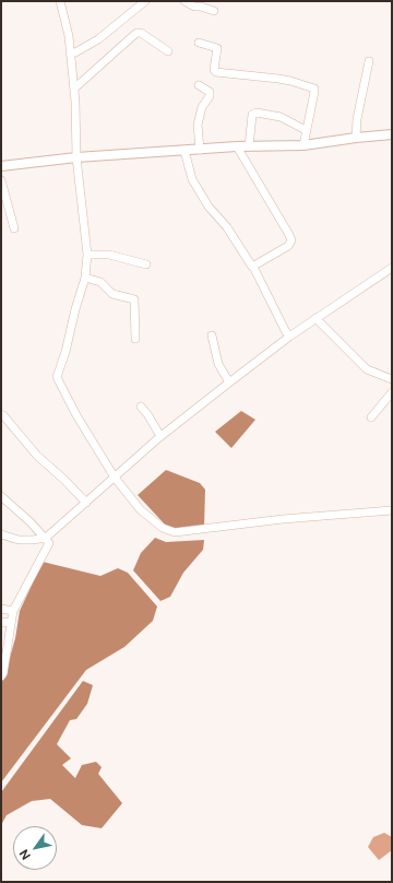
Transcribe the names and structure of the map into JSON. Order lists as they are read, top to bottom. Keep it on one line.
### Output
{"north":"bottom left"}
